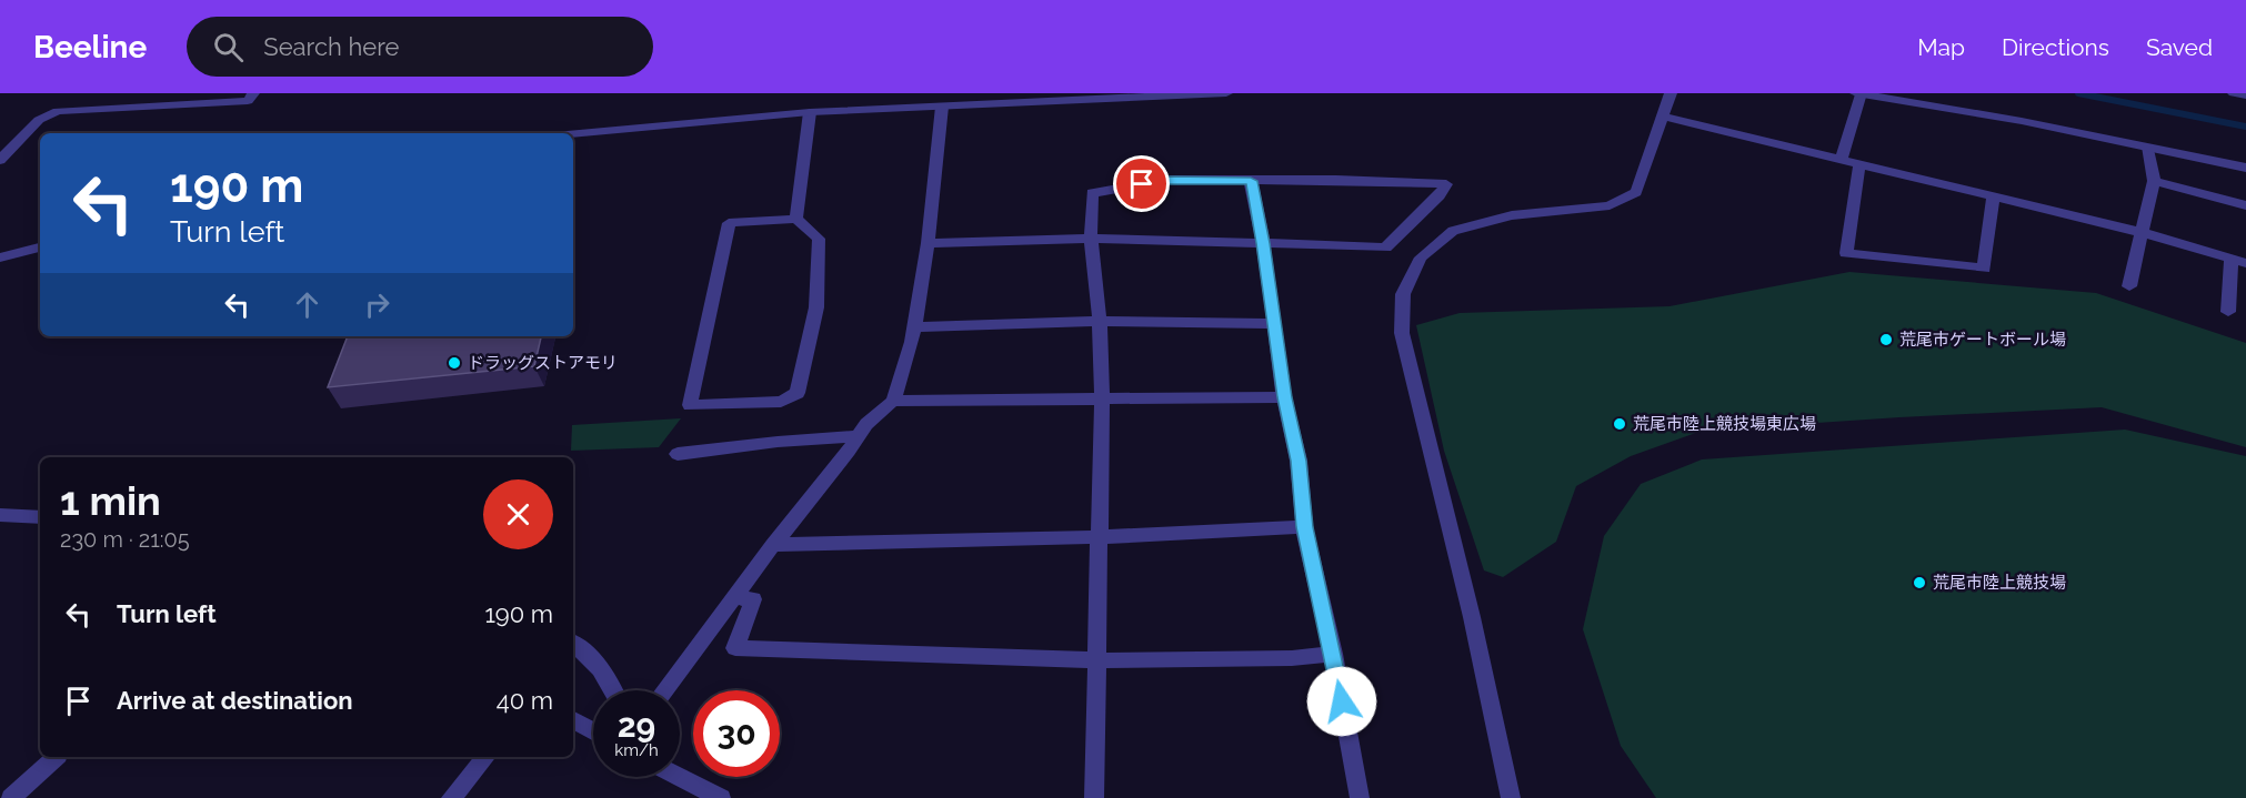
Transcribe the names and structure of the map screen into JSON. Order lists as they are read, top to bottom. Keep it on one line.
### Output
{"places":["荒尾市ゲートボール場","ドラッグストアモリ","荒尾市陸上競技場東広場","荒尾市陸上競技場"],"page":{"header":"Beeline","search":"Search here","nav":["Map","Directions","Saved"],"turn":["190 m","Turn left"],"heading":["1 min","230 m · 21:05"],"list":[{"name":"Turn left","value":"190 m"},{"name":"Arrive at destination","value":"40 m"}],"speed":"29 km/h","limit":"30"}}
